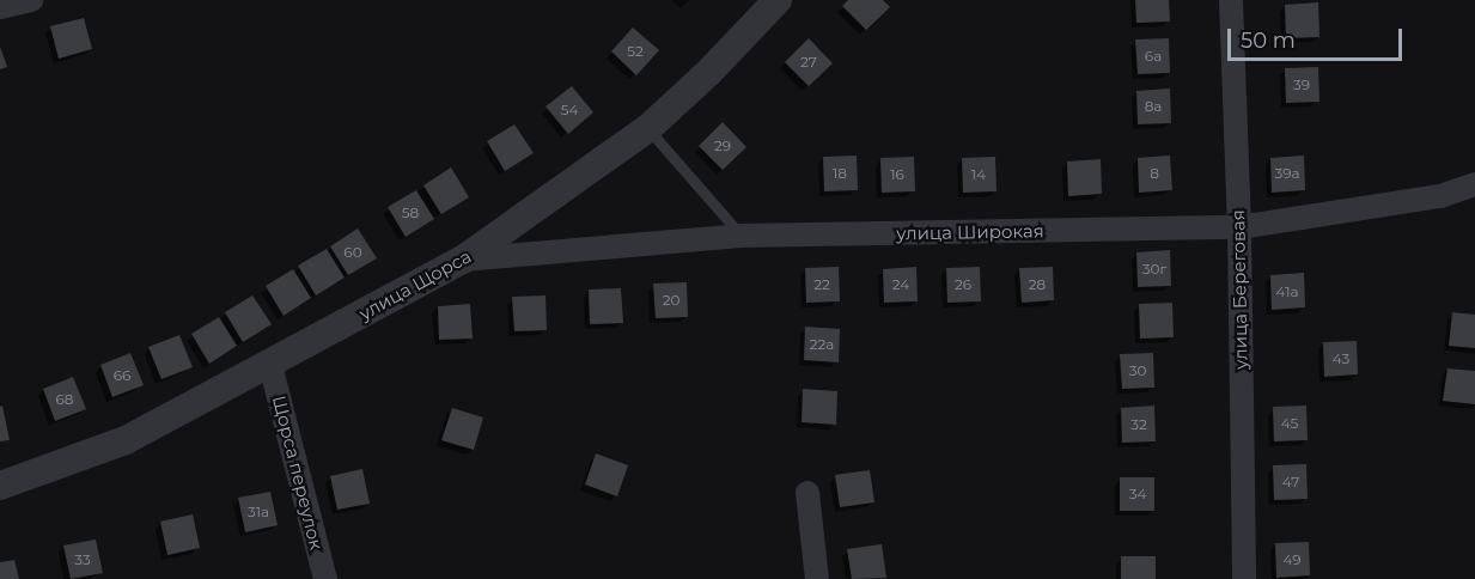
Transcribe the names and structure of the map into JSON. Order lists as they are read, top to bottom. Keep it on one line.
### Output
{"streets":{"street":["улица Широкая","улица Щорса","улица Береговая","Щорса переулок"]},"crossings":[["улица Широкая","улица Щорса"],["улица Широкая","улица Береговая"],["улица Щорса","Щорса переулок"]],"house_numbers":["52","6а","27","39","8а","54","29","18","8","39а","16","14","58","60","30г","22","24","26","28","41а","20","22а","43","30","66","68","45","32","47","34","31а","33","49"],"scale_bar":"50 m"}
